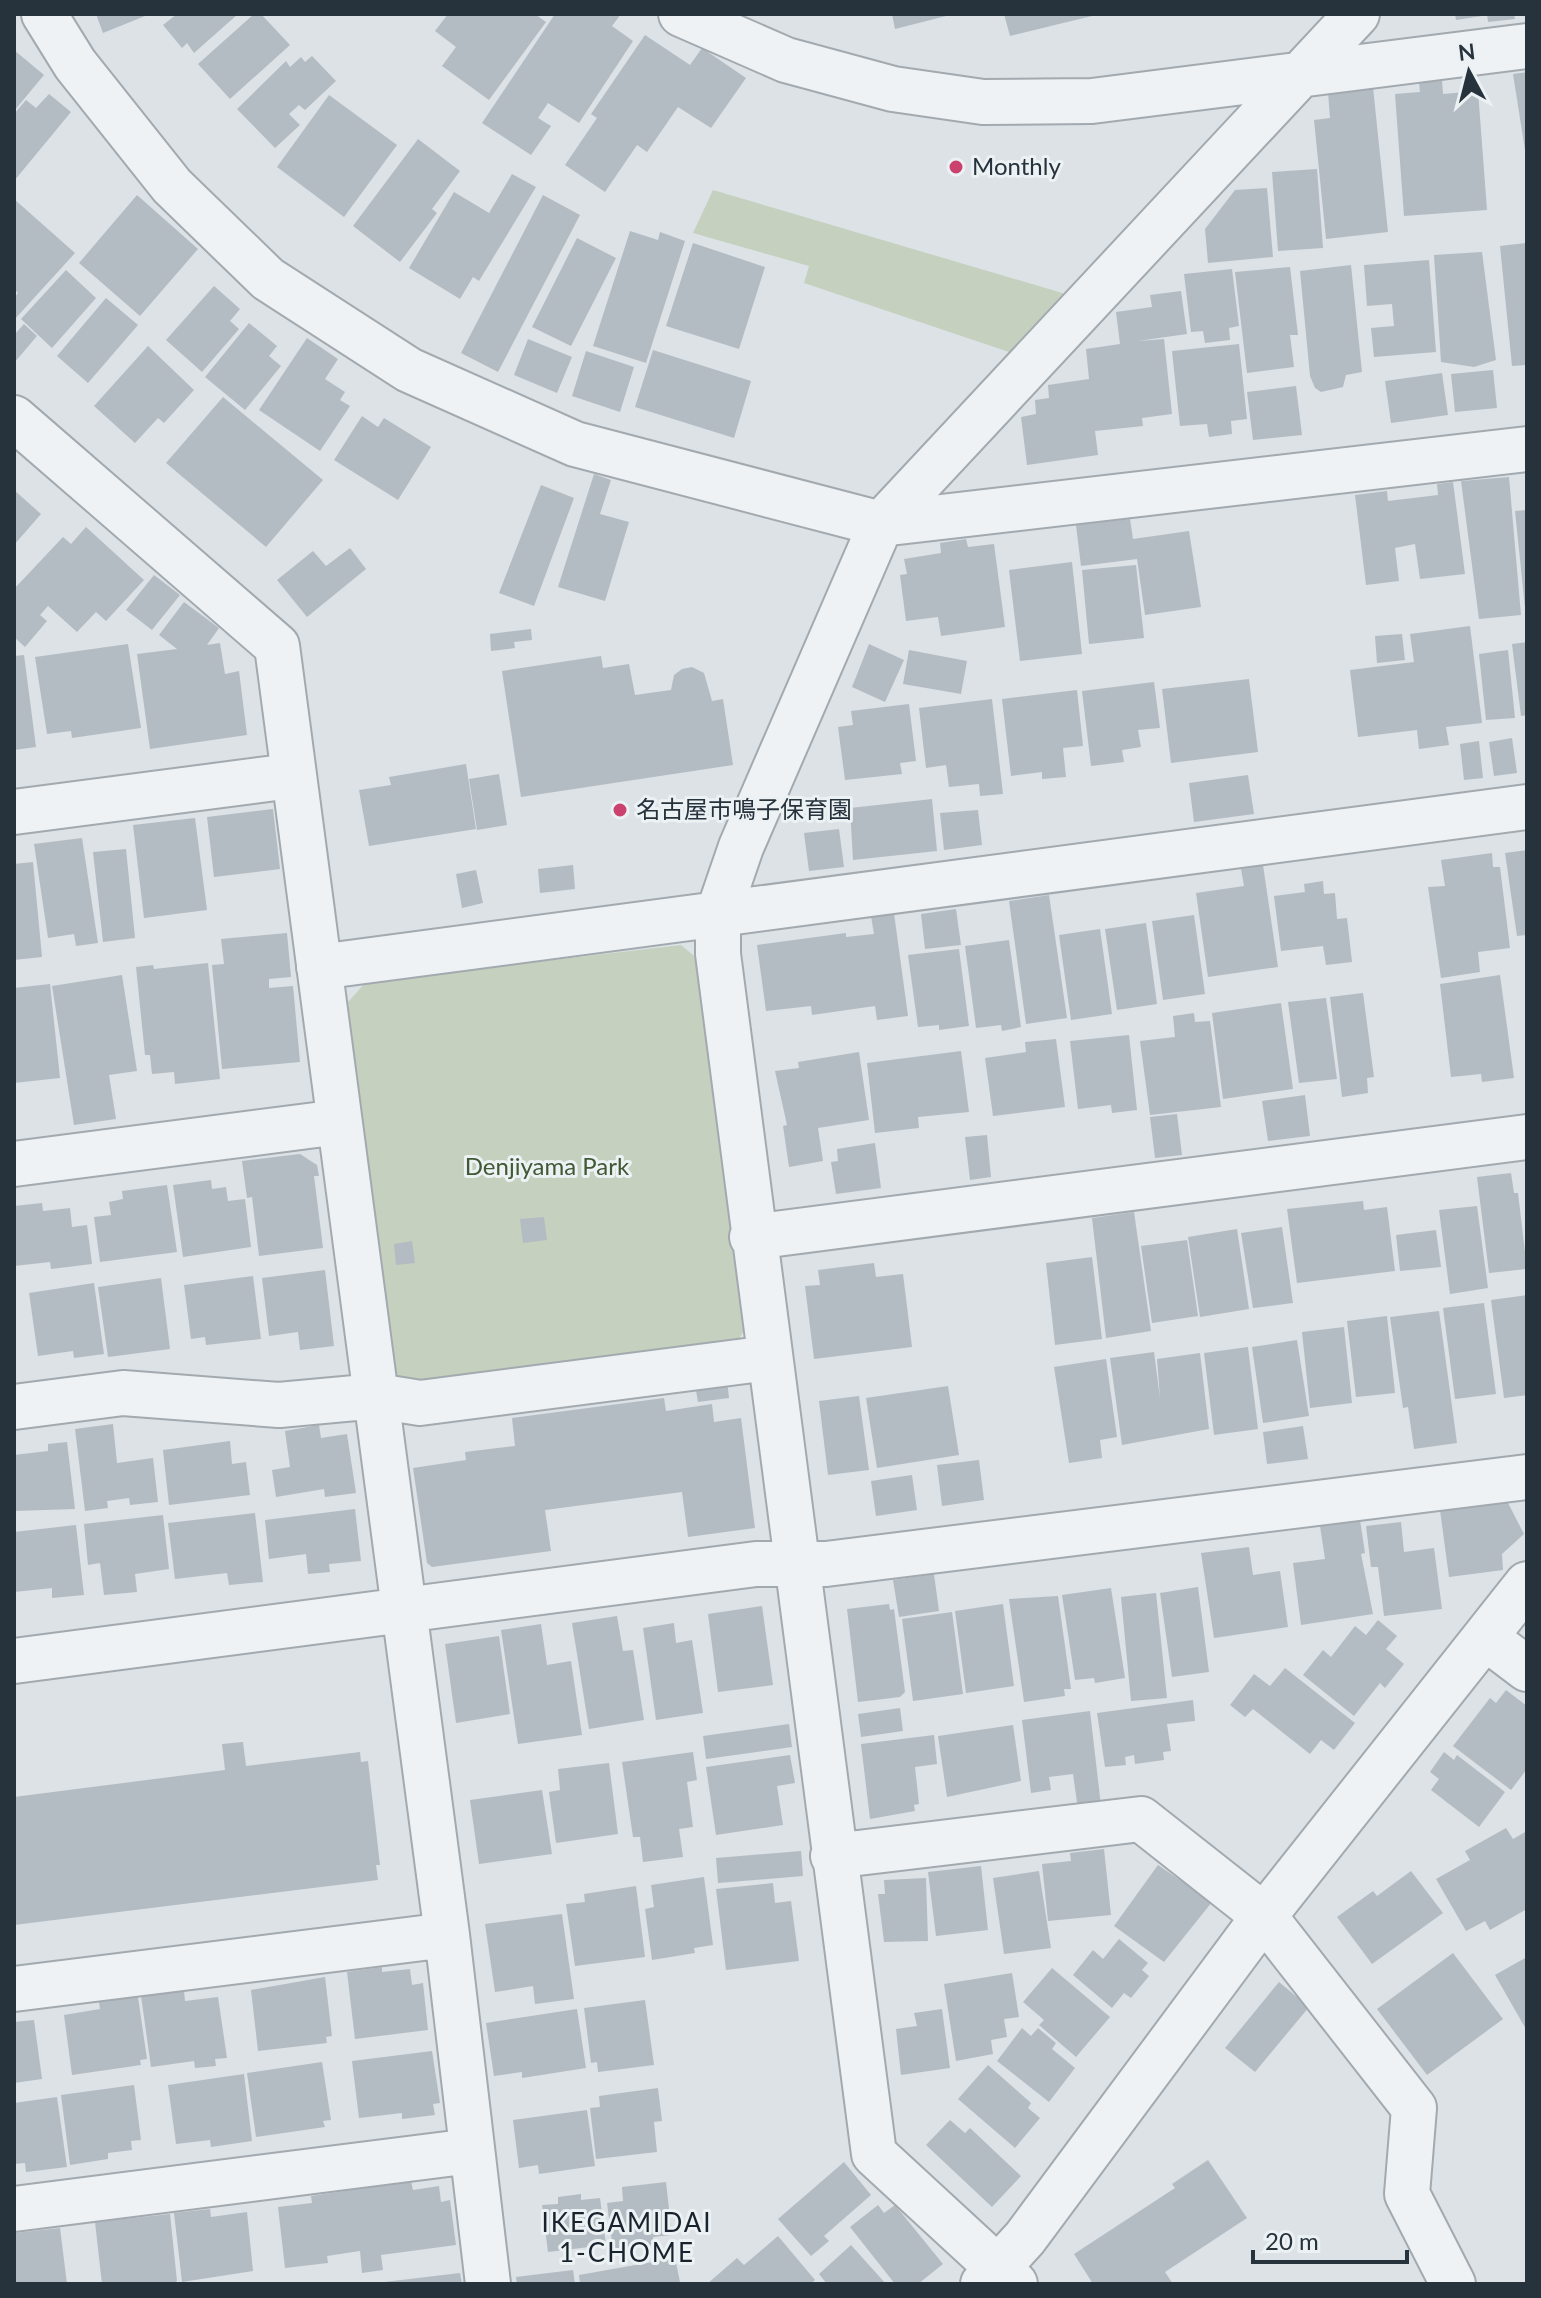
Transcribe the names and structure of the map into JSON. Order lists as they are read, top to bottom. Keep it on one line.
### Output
{"districts":["IKEGAMIDAI 1-CHOME"],"parks":["Denjiyama Park"],"places":["Monthly","名古屋市鳴子保育園"],"scale_bar":"20 m","north":"top"}
